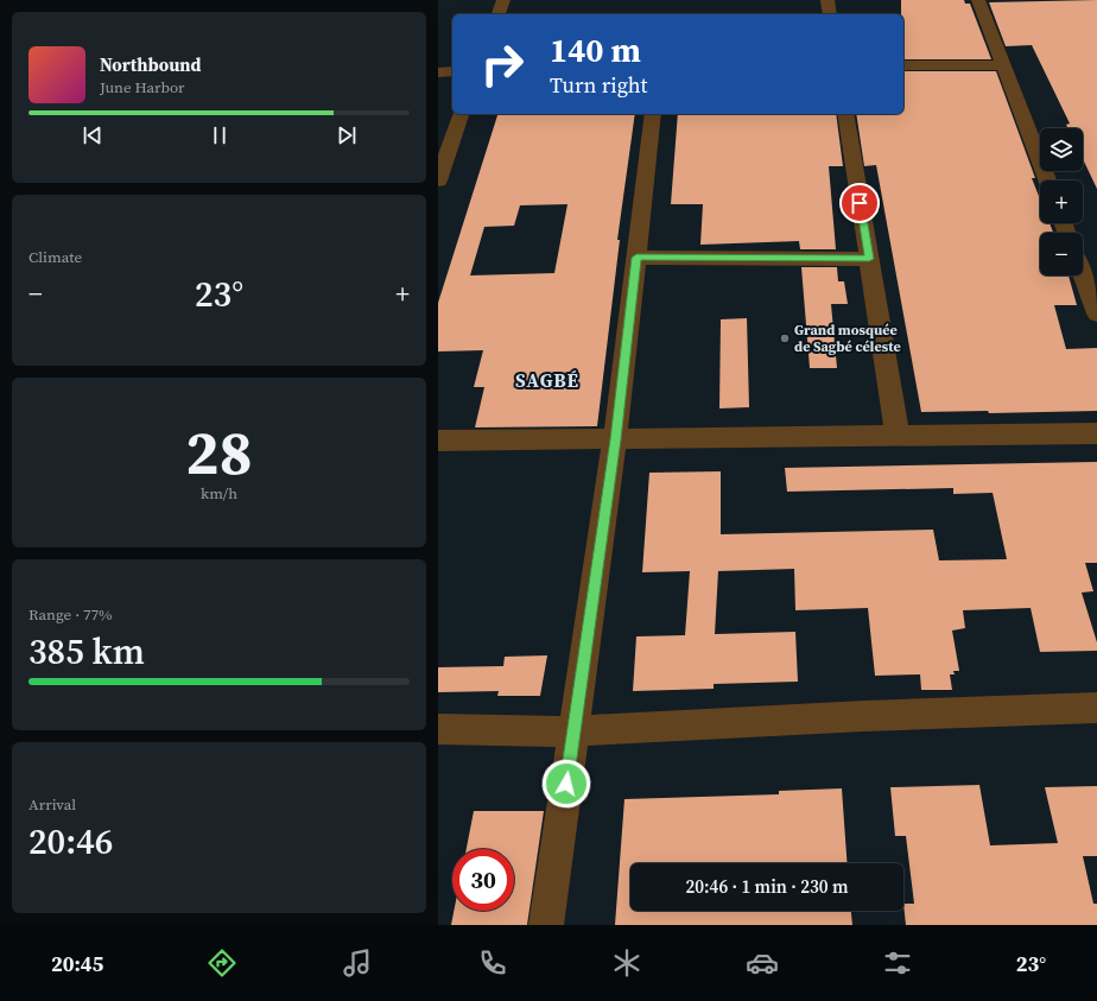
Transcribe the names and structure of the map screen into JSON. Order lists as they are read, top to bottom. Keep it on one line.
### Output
{"districts":["SAGBÉ"],"places":["Grand mosquée de Sagbé céleste"],"page":{"turn":["140 m","Turn right"],"song":["Northbound","June Harbor"],"map_buttons":["+","−"],"tile":["Climate",["28","km/h"],["Range · 77%","385 km"],["Arrival","20:46"]],"heat":["−","23°","+"],"limit":"30","trip":"20:46 · 1 min · 230 m","tabs":["20:45","23°"]}}
